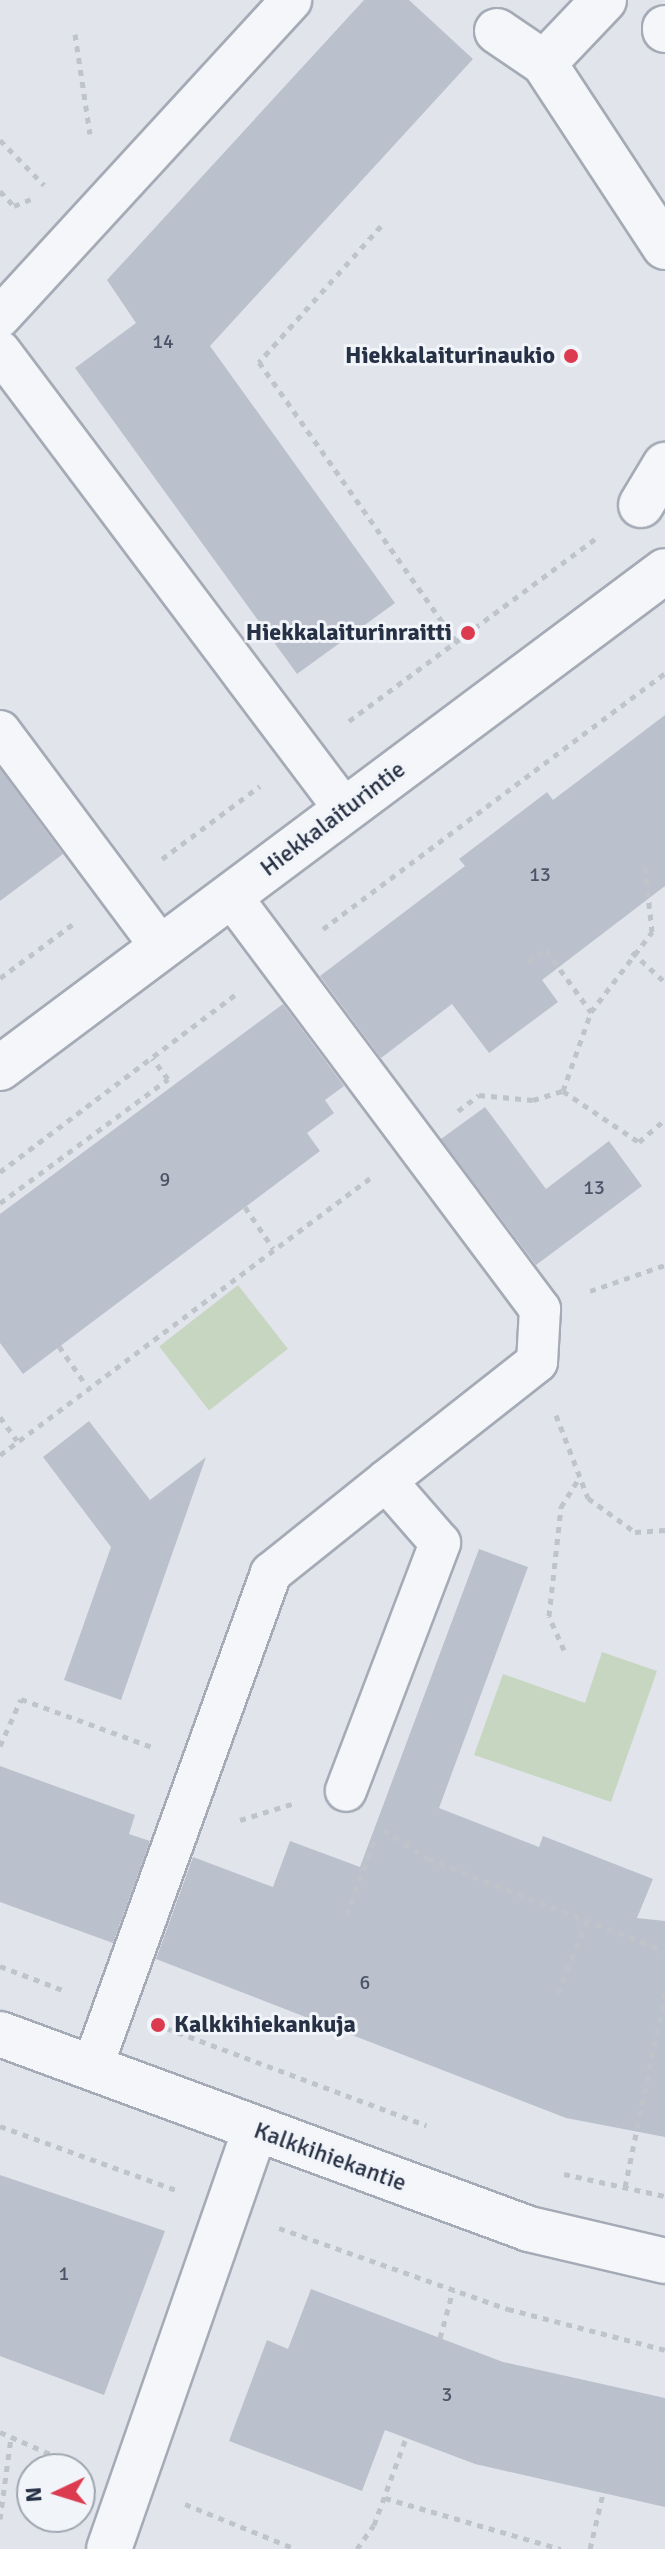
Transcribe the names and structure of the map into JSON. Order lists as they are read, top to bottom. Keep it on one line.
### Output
{"streets":{"street":["Hiekkalaiturintie","Kalkkihiekantie"]},"places":["Hiekkalaiturinaukio","Hiekkalaiturinraitti","Kalkkihiekankuja"],"house_numbers":["14","13","9","13","6","1","3"],"north":"left"}
